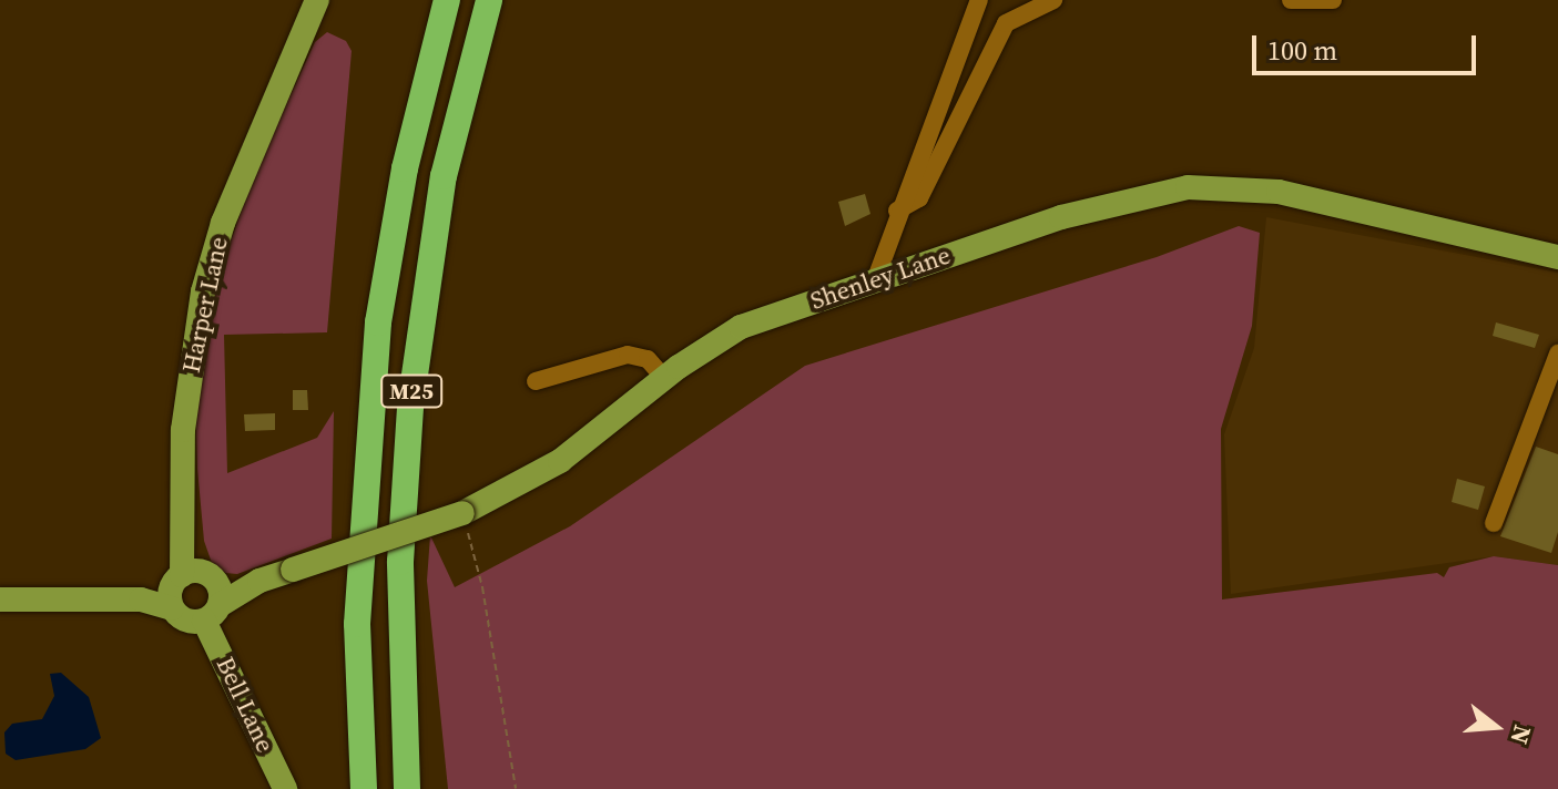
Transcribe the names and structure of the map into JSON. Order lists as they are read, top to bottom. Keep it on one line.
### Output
{"streets":{"highway":["M25"],"main road":["Shenley Lane","Harper Lane","Bell Lane"]},"crossings":[["Shenley Lane","Harper Lane"],["Shenley Lane","Bell Lane"],["Harper Lane","Bell Lane"]],"scale_bar":"100 m","north":"right"}
